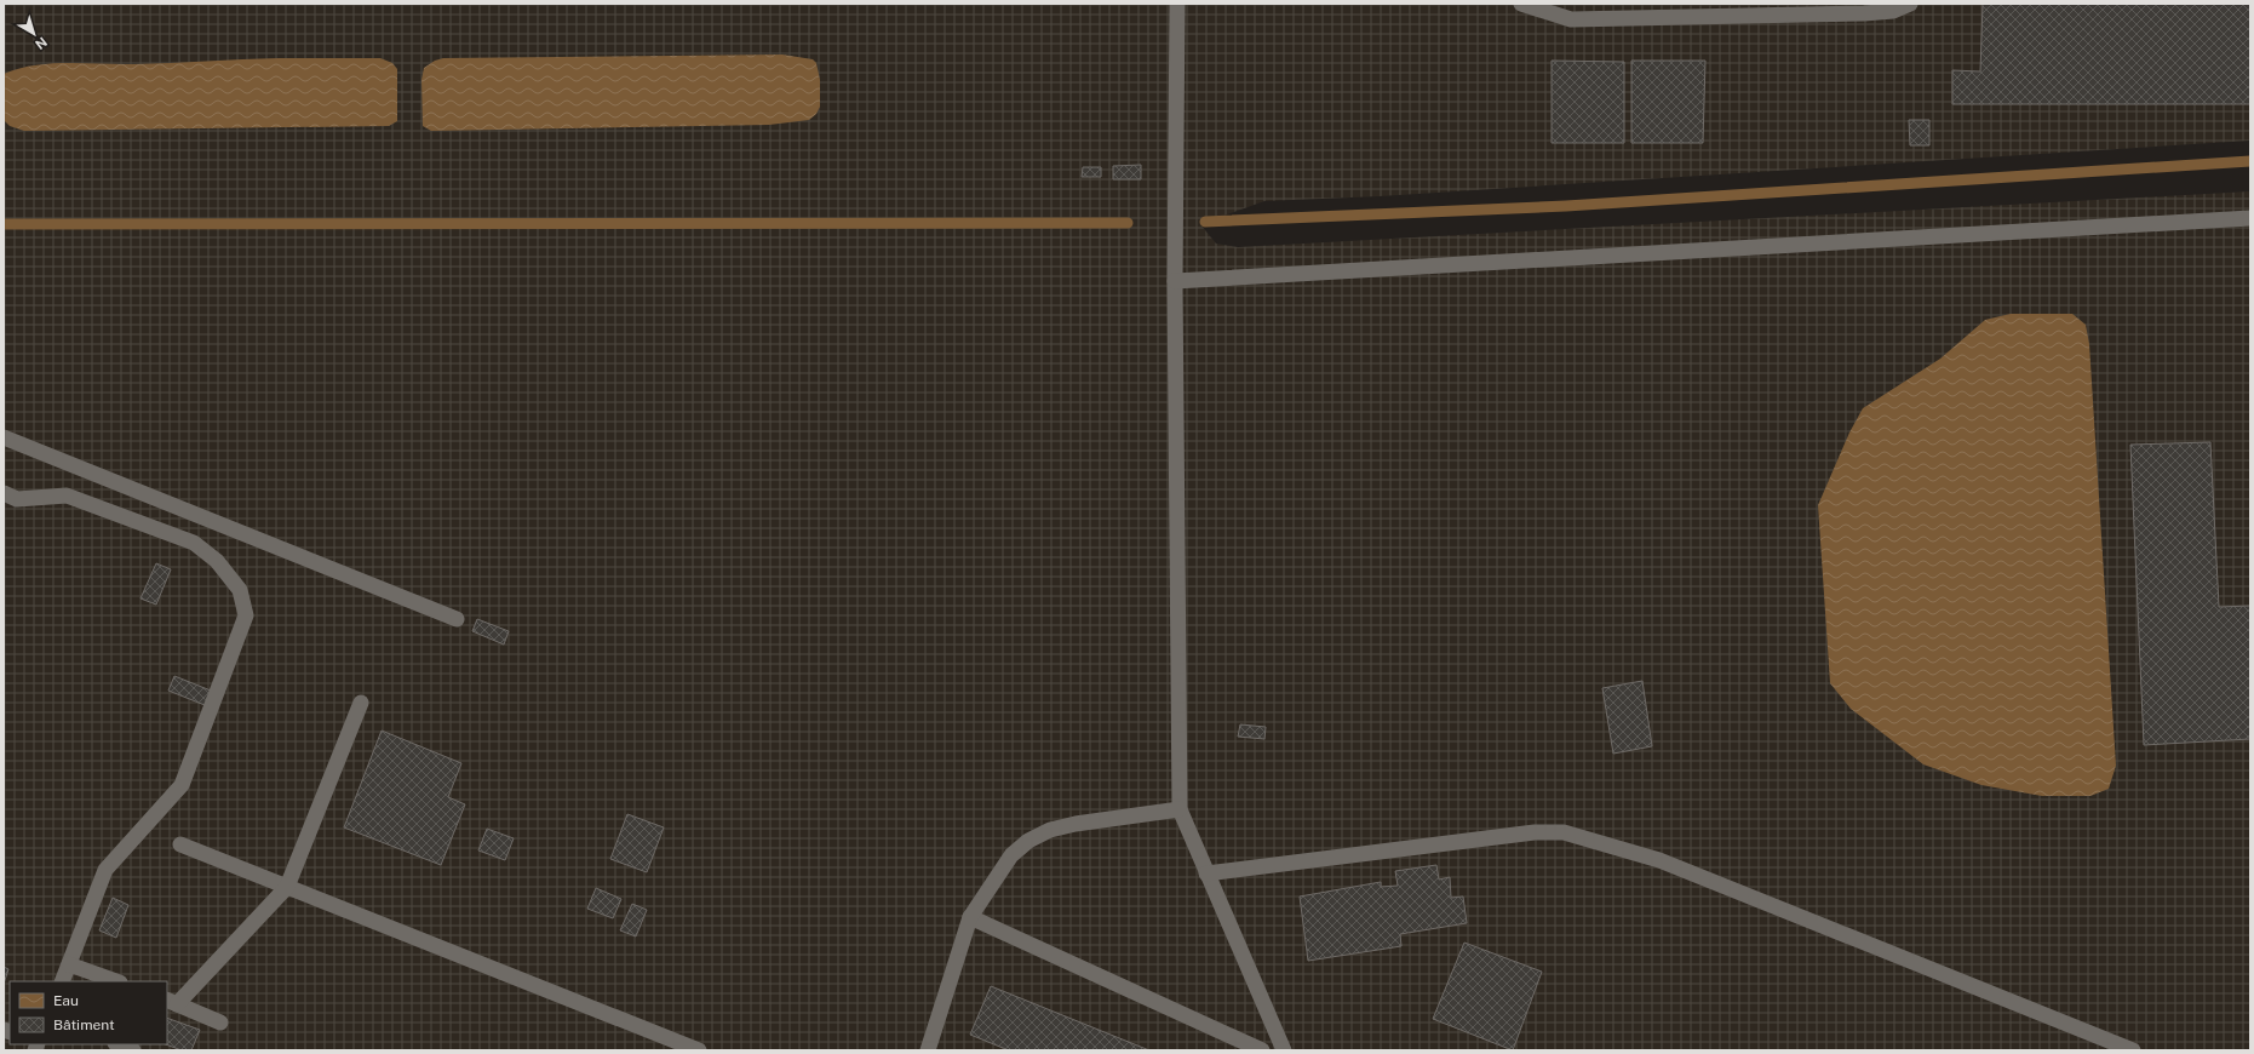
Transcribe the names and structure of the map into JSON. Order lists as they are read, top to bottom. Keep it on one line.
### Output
{"legend":["Eau","Bâtiment"],"north":"bottom right"}
